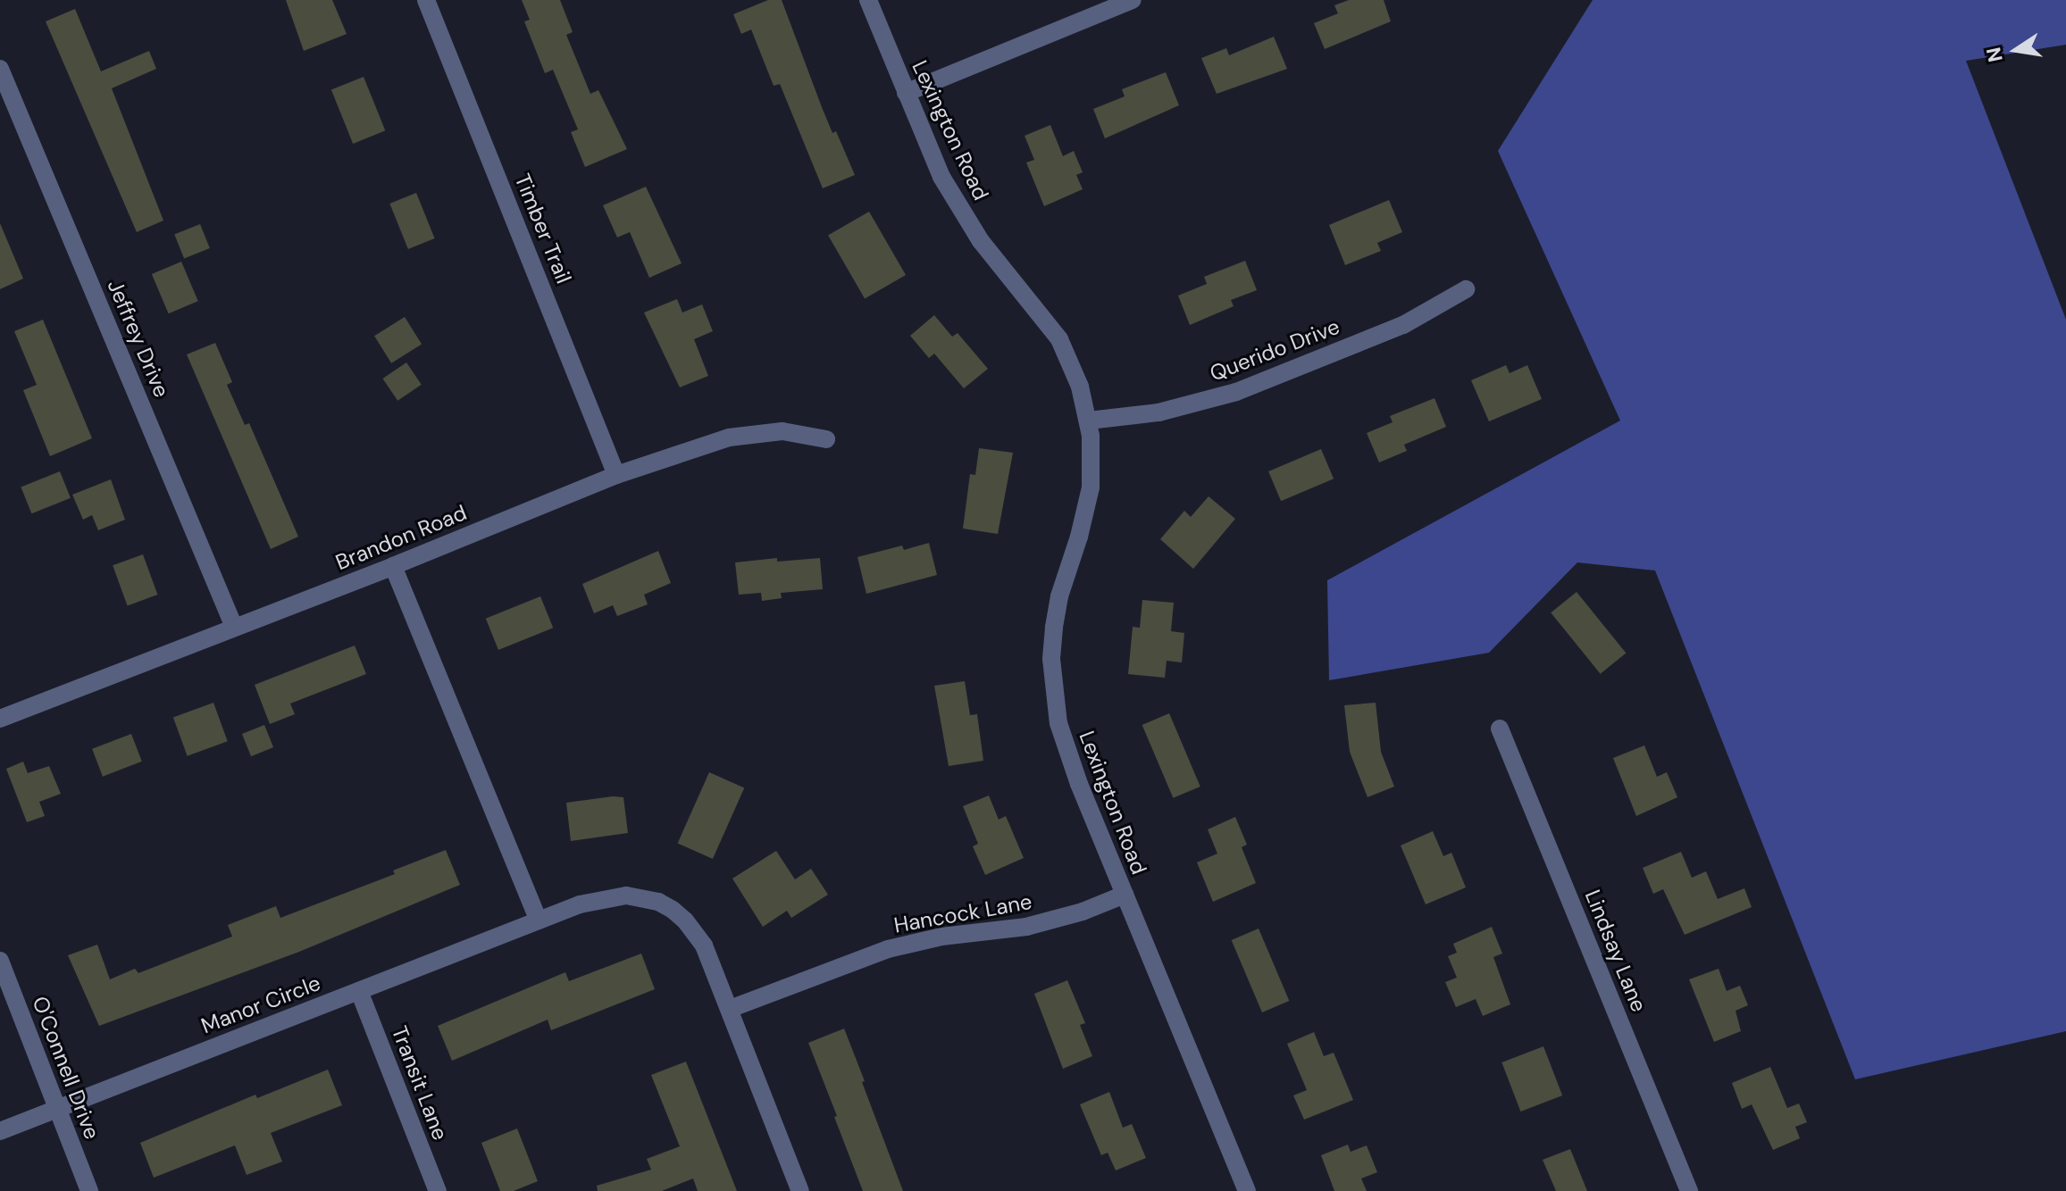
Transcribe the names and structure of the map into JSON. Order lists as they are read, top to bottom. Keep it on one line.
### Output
{"streets":{"street":["Lexington Road","Timber Trail","Jeffrey Drive","Querido Drive","Brandon Road","Hancock Lane","Lindsay Lane","Manor Circle","O'Connell Drive","Transit Lane"]},"crossings":[["Lexington Road","Querido Drive"],["Lexington Road","Hancock Lane"],["Timber Trail","Brandon Road"],["Jeffrey Drive","Brandon Road"],["Hancock Lane","Manor Circle"],["Manor Circle","O'Connell Drive"],["Manor Circle","Transit Lane"]],"north":"left"}
